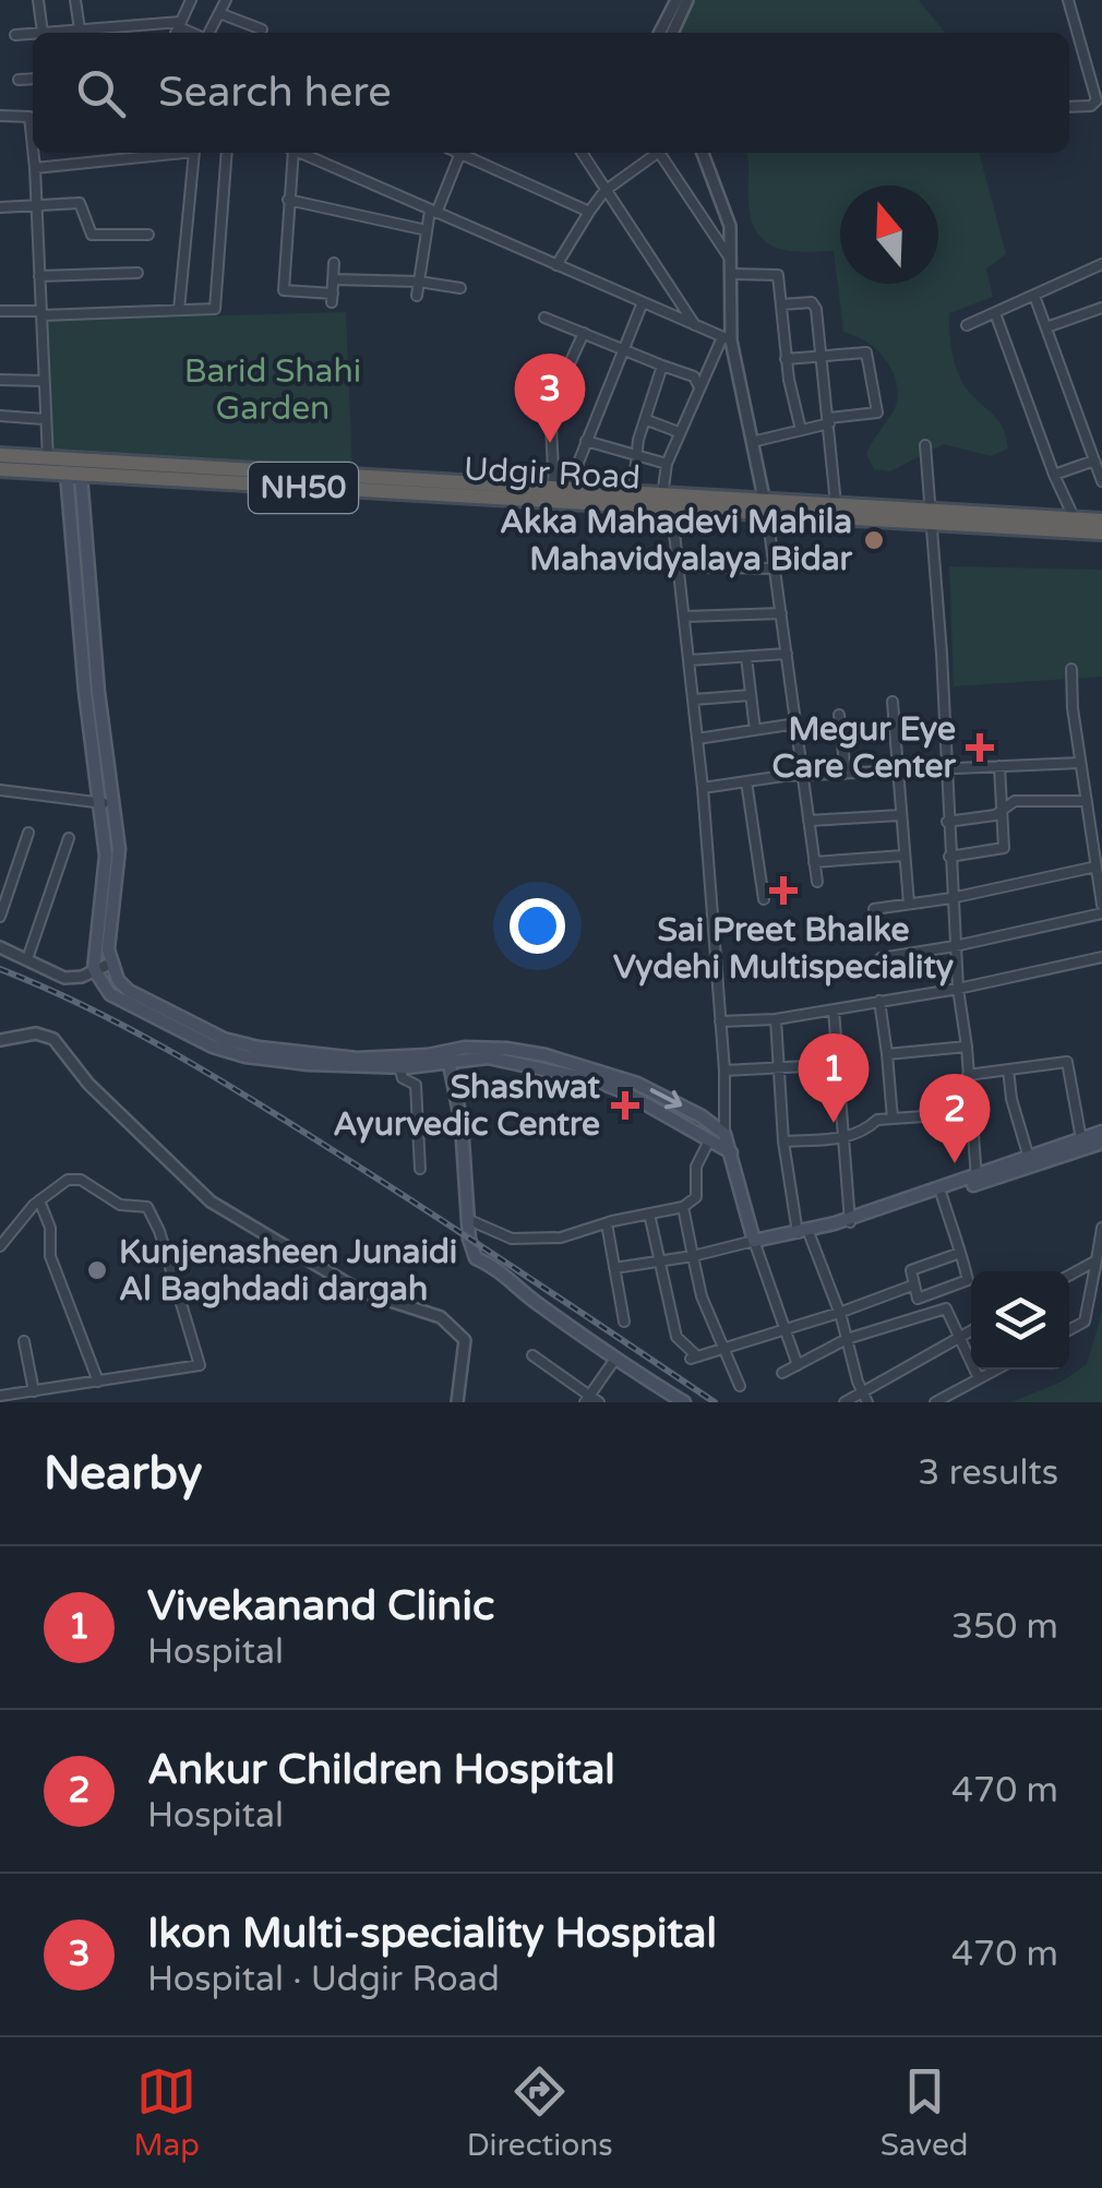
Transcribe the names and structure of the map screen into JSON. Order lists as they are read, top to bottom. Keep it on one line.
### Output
{"streets":{"highway":["Udgir Road","NH50"]},"parks":["Barid Shahi Garden"],"places":{"other":["Akka Mahadevi Mahila Mahavidyalaya Bidar","Kunjenasheen Junaidi Al Baghdadi dargah"],"health":["Megur Eye Care Center","Sai Preet Bhalke Vydehi Multispeciality","Shashwat Ayurvedic Centre"]},"north":"top","page":{"search":"Search here","pins":["3","1","2"],"heading":["Nearby","3 results"],"list":[{"mark":"1","name":"Vivekanand Clinic","note":"Hospital","value":"350 m"},{"mark":"2","name":"Ankur Children Hospital","note":"Hospital","value":"470 m"},{"mark":"3","name":"Ikon Multi-speciality Hospital","note":"Hospital · Udgir Road","value":"470 m"}],"nav":["Map","Directions","Saved"]}}
